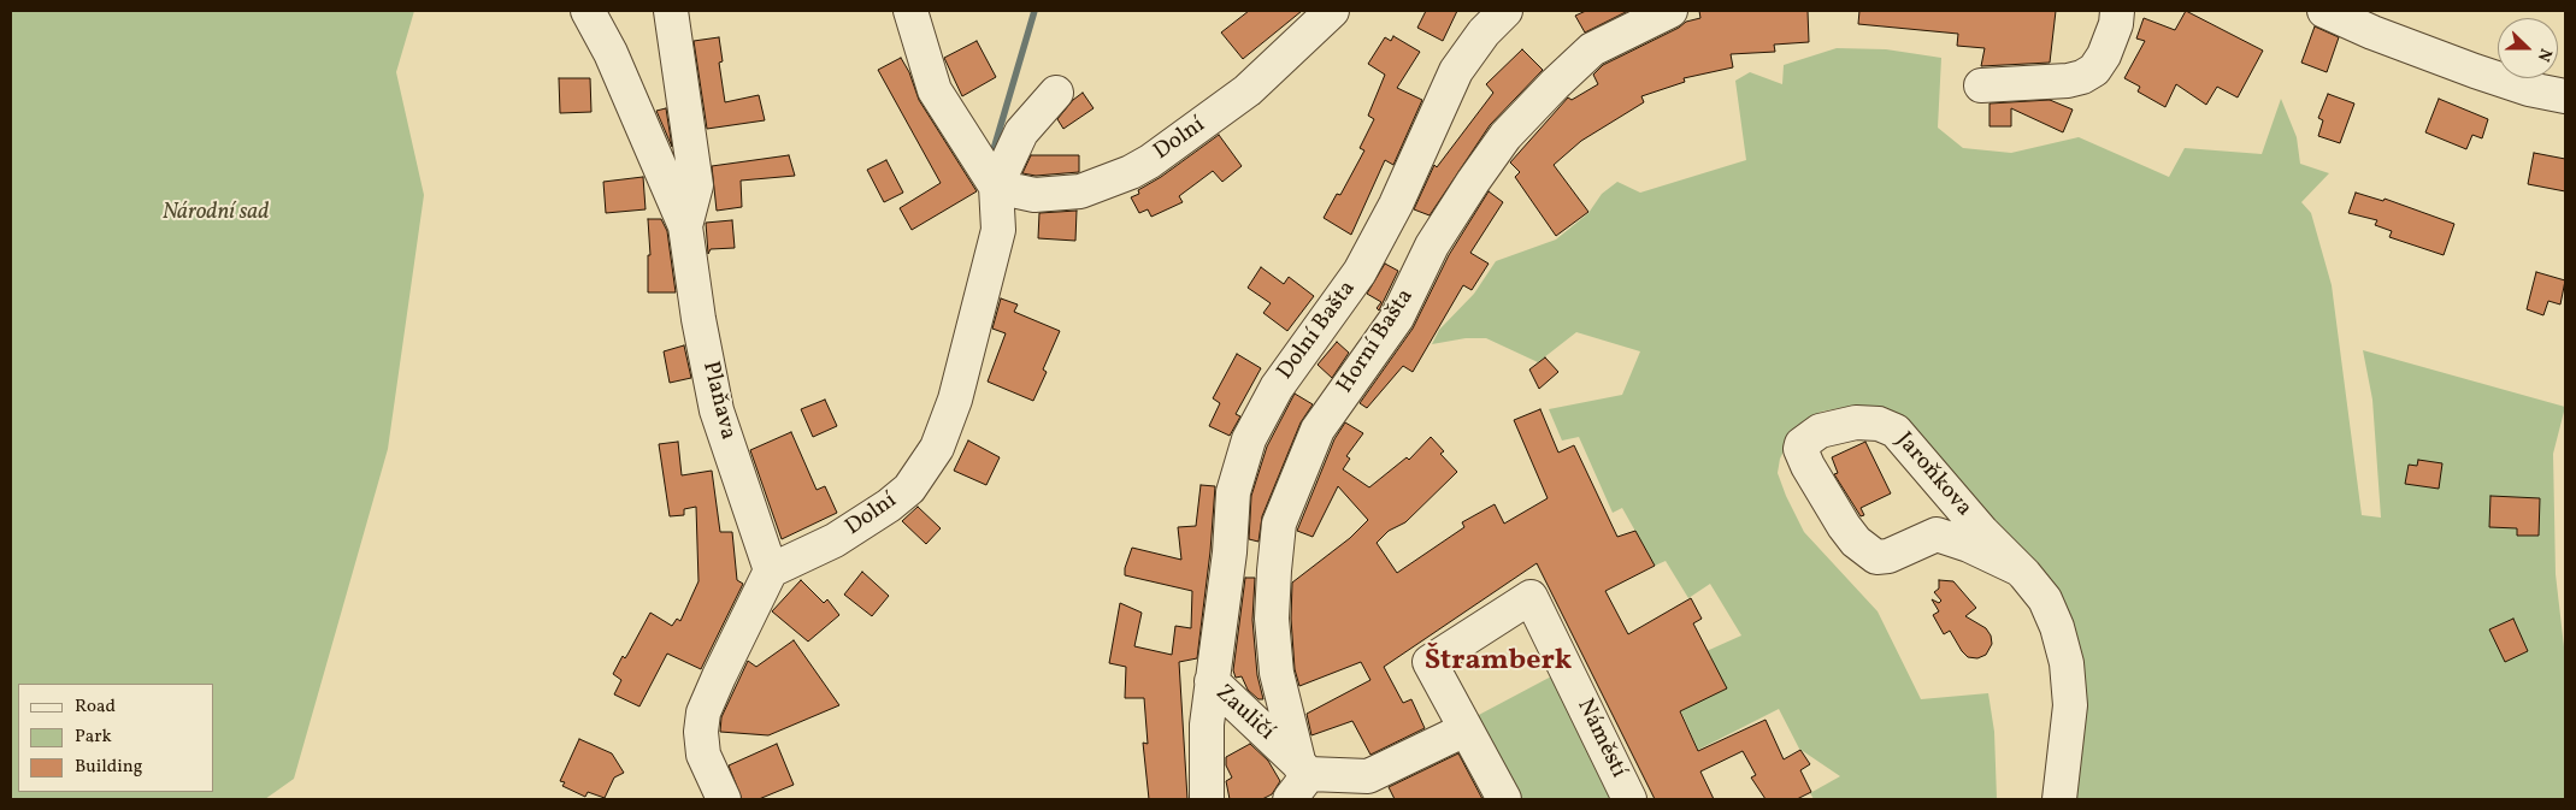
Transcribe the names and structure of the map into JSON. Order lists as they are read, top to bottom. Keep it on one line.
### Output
{"streets":{"street":["Dolní","Dolní Bašta","Horní Bašta","Plaňava","Jaroňkova","Zauličí","Náměstí"]},"crossings":[["Dolní","Plaňava"],["Dolní Bašta","Zauličí"],["Horní Bašta","Zauličí"]],"districts":["Štramberk"],"parks":["Národní sad"],"legend":["Road","Park","Building"],"north":"right"}
